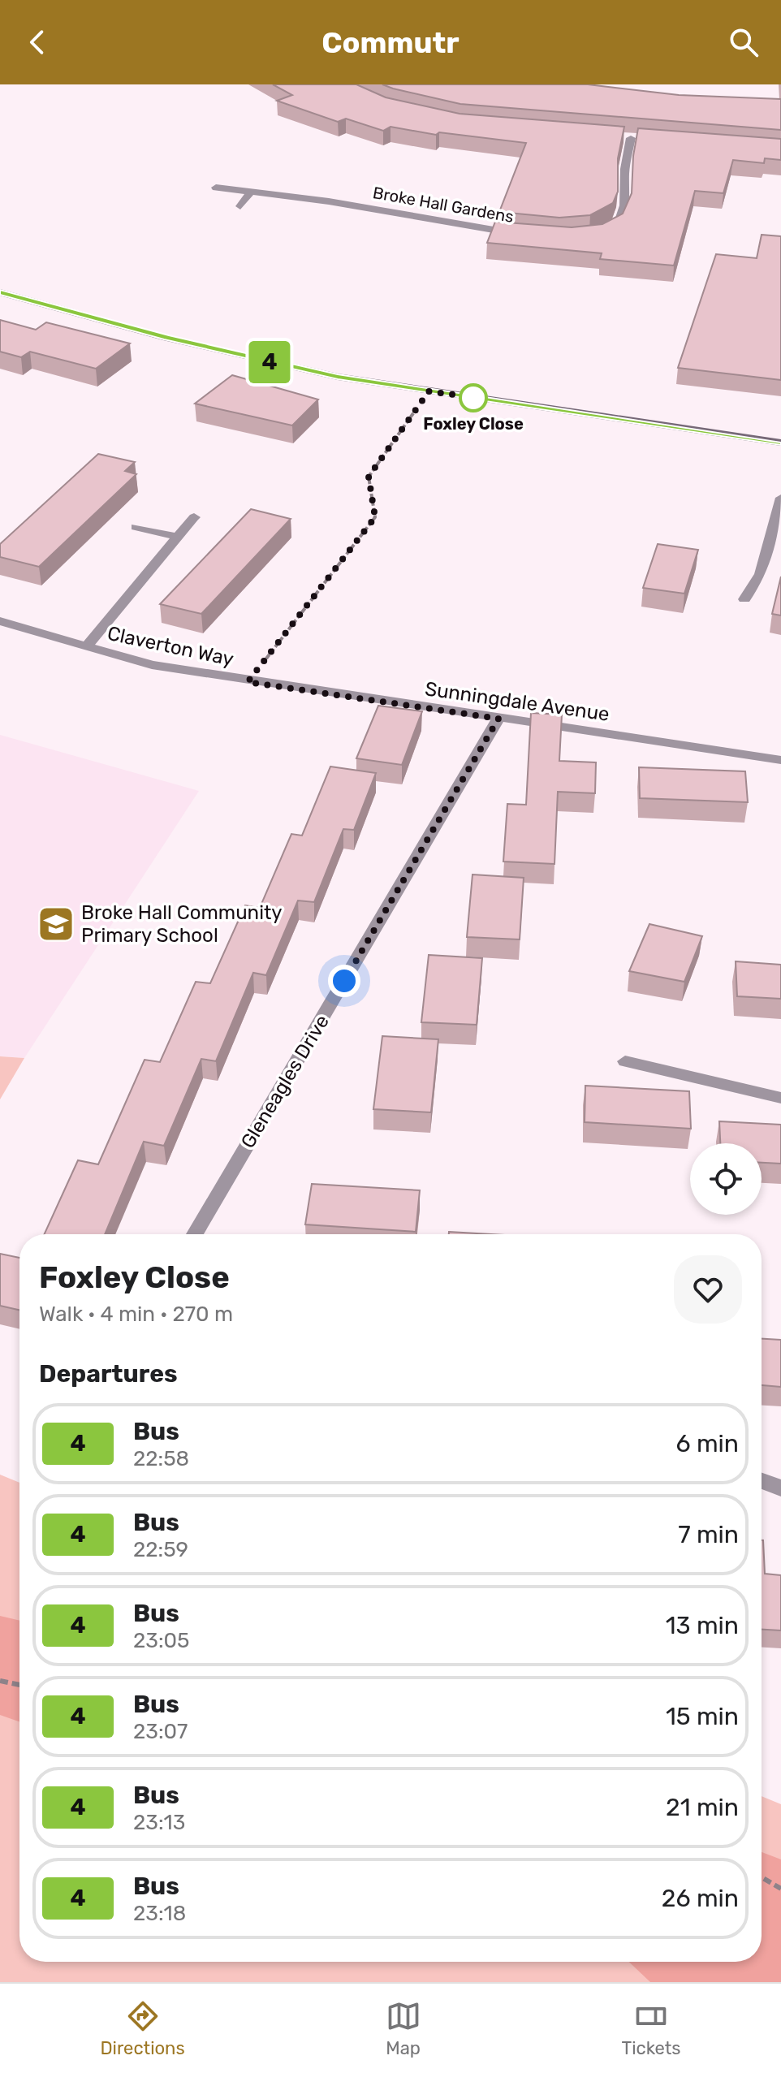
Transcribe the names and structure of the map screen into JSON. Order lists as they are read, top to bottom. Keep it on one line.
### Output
{"streets":{"street":["Broke Hall Gardens","Claverton Way","Sunningdale Avenue","Gleneagles Drive"]},"crossings":[["Claverton Way","Sunningdale Avenue"],["Sunningdale Avenue","Gleneagles Drive"]],"places":{"other":["Foxley Close"],"school or university":["Broke Hall Community Primary School"]},"lines":["bus line 4"],"page":{"header":"Commutr","on_map":"4","heading":[["Foxley Close","Walk · 4 min · 270 m"],"Departures"],"list":[{"mark":"4","name":"Bus","note":"22:58","value":"6 min"},{"mark":"4","name":"Bus","note":"22:59","value":"7 min"},{"mark":"4","name":"Bus","note":"23:05","value":"13 min"},{"mark":"4","name":"Bus","note":"23:07","value":"15 min"},{"mark":"4","name":"Bus","note":"23:13","value":"21 min"},{"mark":"4","name":"Bus","note":"23:18","value":"26 min"}],"tabs":["Directions","Map","Tickets"]}}
